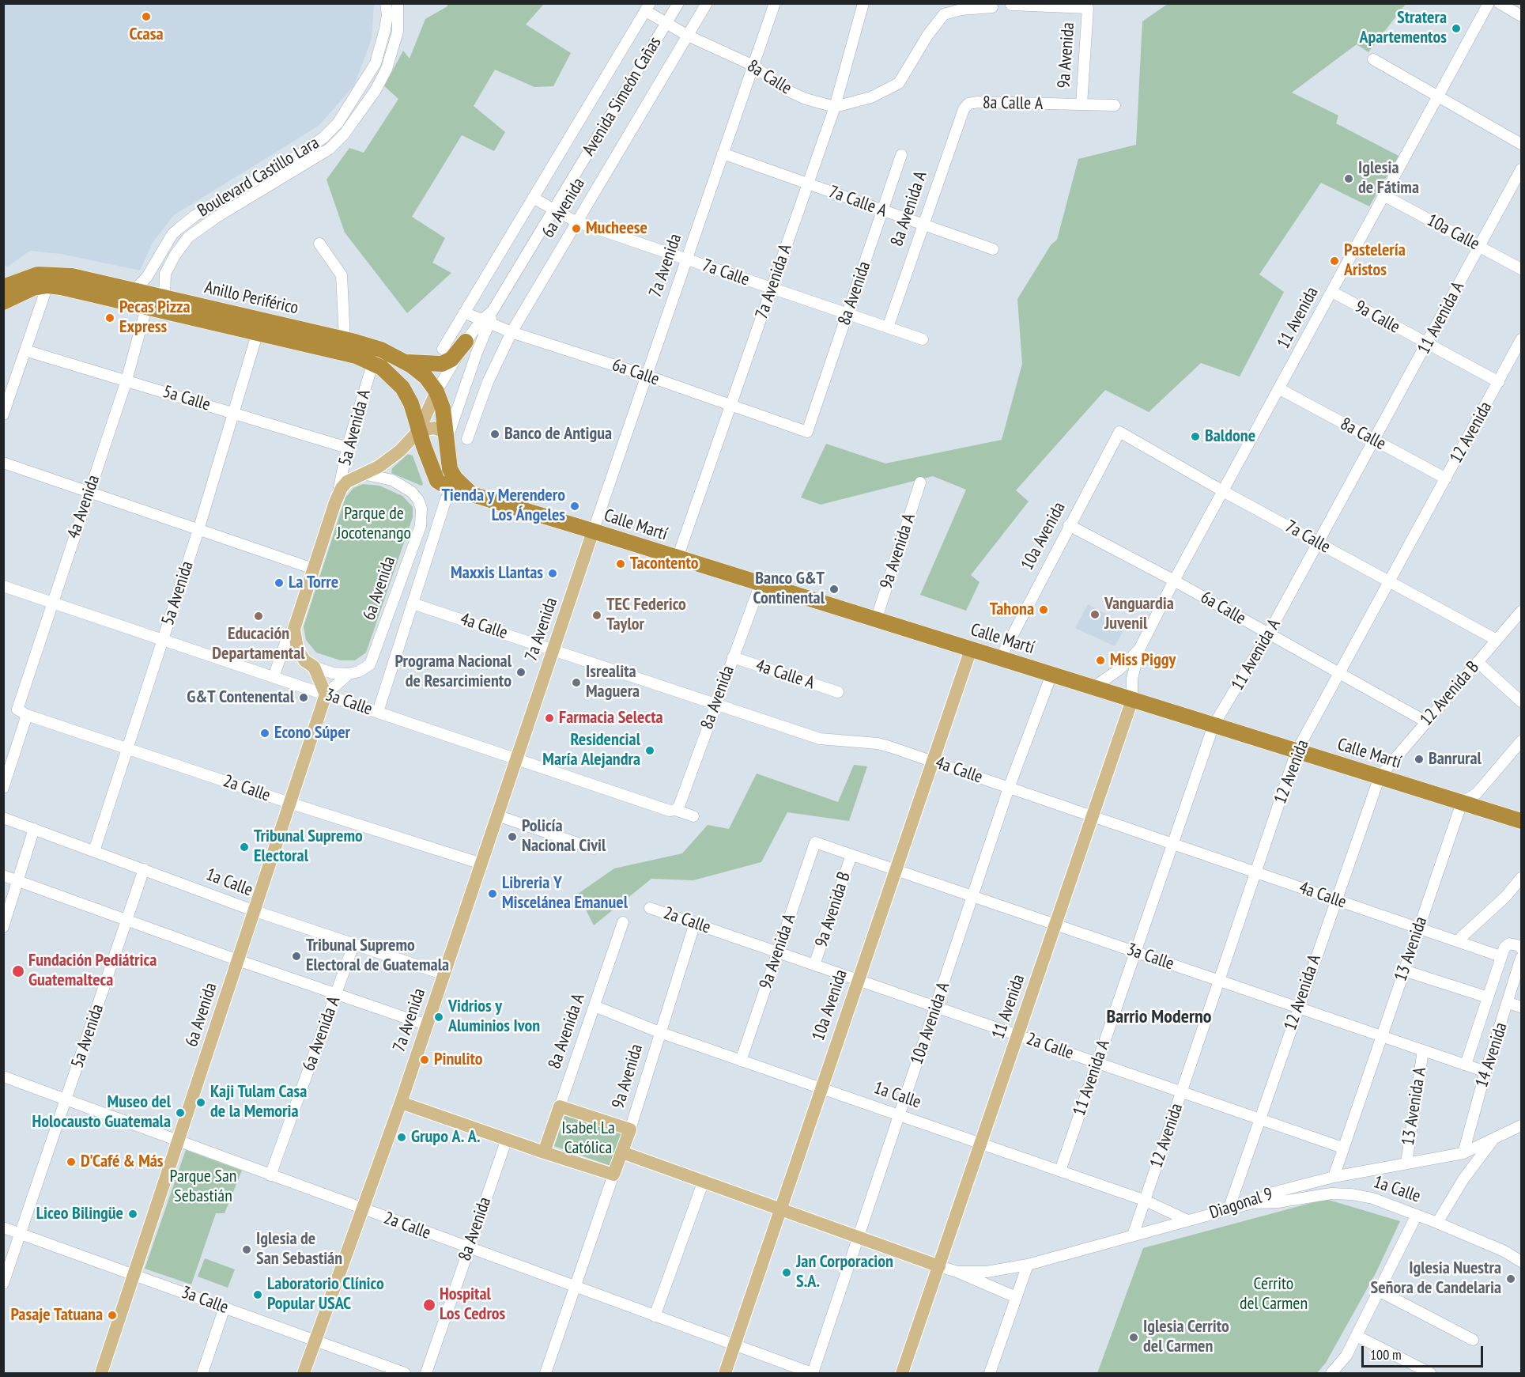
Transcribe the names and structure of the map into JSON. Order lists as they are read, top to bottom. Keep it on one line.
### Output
{"streets":{"highway":["Anillo Periférico","Calle Martí"],"main road":["9a Avenida","6a Avenida","8a Avenida A","7a Avenida","11 Avenida","10a Avenida"],"street":["8a Calle","Avenida Simeón Cañas","8a Calle A","Boulevard Castillo Lara","7a Calle A","10a Calle","7a Calle","7a Avenida A","8a Avenida","9a Calle","11 Avenida A","6a Calle","5a Calle","5a Avenida A","12 Avenida","4a Avenida","9a Avenida A","5a Avenida","4a Calle","4a Calle A","12 Avenida B","3a Calle","2a Calle","1a Calle","9a Avenida B","13 Avenida","12 Avenida A","10a Avenida A","6a Avenida A","14 Avenida","13 Avenida A","Diagonal 9"]},"crossings":[["9a Avenida","8a Calle A"],["9a Avenida","2a Calle"],["9a Avenida","1a Calle"],["8a Calle","Avenida Simeón Cañas"],["8a Calle","6a Avenida"],["8a Calle","7a Avenida"],["8a Calle","7a Avenida A"],["8a Calle","11 Avenida"],["8a Calle","11 Avenida A"],["8a Calle","12 Avenida"],["Avenida Simeón Cañas","6a Avenida"],["Avenida Simeón Cañas","7a Calle"],["Avenida Simeón Cañas","Anillo Periférico"],["Avenida Simeón Cañas","6a Calle"],["Avenida Simeón Cañas","Calle Martí"],["8a Calle A","8a Avenida A"],["Boulevard Castillo Lara","Anillo Periférico"],["7a Calle A","8a Avenida A"],["7a Calle A","7a Avenida"],["7a Calle A","7a Avenida A"],["7a Calle A","8a Avenida"],["6a Avenida","7a Calle"],["6a Avenida","6a Calle"],["6a Avenida","3a Calle"],["6a Avenida","2a Calle"],["6a Avenida","1a Calle"],["8a Avenida A","7a Calle"],["8a Avenida A","1a Calle"],["10a Calle","11 Avenida"],["10a Calle","11 Avenida A"],["7a Avenida","7a Calle"],["7a Avenida","6a Calle"],["7a Avenida","Calle Martí"],["7a Avenida","4a Calle"],["7a Avenida","3a Calle"],["7a Avenida","2a Calle"],["7a Avenida","1a Calle"],["7a Calle","7a Avenida A"],["7a Calle","8a Avenida"],["7a Calle","11 Avenida"],["7a Calle","11 Avenida A"],["7a Calle","12 Avenida"],["7a Calle","10a Avenida"],["7a Calle","12 Avenida B"],["7a Avenida A","6a Calle"],["7a Avenida A","Calle Martí"],["8a Avenida","6a Calle"],["8a Avenida","Calle Martí"],["8a Avenida","4a Calle"],["8a Avenida","4a Calle A"],["8a Avenida","3a Calle"],["8a Avenida","2a Calle"],["Anillo Periférico","5a Avenida A"],["Anillo Periférico","4a Avenida"],["Anillo Periférico","Calle Martí"],["Anillo Periférico","5a Avenida"],["9a Calle","11 Avenida"],["9a Calle","11 Avenida A"],["9a Calle","12 Avenida"],["11 Avenida","6a Calle"],["11 Avenida","Calle Martí"],["11 Avenida","4a Calle"],["11 Avenida","3a Calle"],["11 Avenida","2a Calle"],["11 Avenida","1a Calle"],["11 Avenida A","6a Calle"],["11 Avenida A","Calle Martí"],["11 Avenida A","4a Calle"],["11 Avenida A","3a Calle"],["11 Avenida A","2a Calle"],["11 Avenida A","1a Calle"],["6a Calle","12 Avenida"],["6a Calle","10a Avenida"],["6a Calle","12 Avenida B"],["5a Calle","5a Avenida A"],["5a Calle","4a Avenida"],["5a Calle","5a Avenida"],["12 Avenida","Calle Martí"],["12 Avenida","4a Calle"],["12 Avenida","3a Calle"],["12 Avenida","2a Calle"],["12 Avenida","1a Calle"],["12 Avenida","Diagonal 9"],["4a Avenida","3a Calle"],["4a Avenida","2a Calle"],["Calle Martí","10a Avenida"],["Calle Martí","9a Avenida A"],["Calle Martí","12 Avenida B"],["Calle Martí","13 Avenida"],["Calle Martí","12 Avenida A"],["Calle Martí","10a Avenida A"],["10a Avenida","4a Calle"],["10a Avenida","3a Calle"],["10a Avenida","2a Calle"],["10a Avenida","1a Calle"],["9a Avenida A","3a Calle"],["9a Avenida A","2a Calle"],["9a Avenida A","1a Calle"],["5a Avenida","3a Calle"],["5a Avenida","2a Calle"],["5a Avenida","1a Calle"],["4a Calle","13 Avenida"],["4a Calle","12 Avenida A"],["4a Calle","10a Avenida A"],["4a Calle","14 Avenida"],["12 Avenida B","12 Avenida A"],["3a Calle","9a Avenida B"],["3a Calle","13 Avenida"],["3a Calle","12 Avenida A"],["3a Calle","10a Avenida A"],["3a Calle","14 Avenida"],["3a Calle","13 Avenida A"],["2a Calle","9a Avenida B"],["2a Calle","13 Avenida"],["2a Calle","12 Avenida A"],["2a Calle","10a Avenida A"],["2a Calle","6a Avenida A"],["1a Calle","10a Avenida A"],["1a Calle","6a Avenida A"],["1a Calle","Diagonal 9"],["13 Avenida","Diagonal 9"],["12 Avenida A","Diagonal 9"],["14 Avenida","Diagonal 9"],["13 Avenida A","Diagonal 9"]],"districts":["Barrio Moderno"],"parks":["Parque de Jocotenango","Isabel La Católica","Parque San Sebastián","Cerrito del Carmen"],"places":["Ccasa","Stratera Apartementos","Iglesia de Fátima","Mucheese","Pastelería Aristos","Pecas Pizza Express","Banco de Antigua","Baldone","Tienda y Merendero Los Ángeles","Tacontento","Maxxis Llantas","La Torre","Banco G&T Continental","Tahona","Vanguardia Juvenil","TEC Federico Taylor","Educación Departamental","Miss Piggy","Programa Nacional de Resarcimiento","Isrealita Maguera","G&T Contenental","Farmacia Selecta","Econo Súper","Residencial María Alejandra","Banrural","Policía Nacional Civil","Tribunal Supremo Electoral","Libreria Y Miscelánea Emanuel","Tribunal Supremo Electoral de Guatemala","Fundación Pediátrica Guatemalteca","Vidrios y Aluminios Ivon","Pinulito","Kaji Tulam Casa de la Memoria","Museo del Holocausto Guatemala","Grupo A. A.","D'Café & Más","Liceo Bilingüe","Iglesia de San Sebastián","Jan Corporacion S.A.","Iglesia Nuestra Señora de Candelaria","Laboratorio Clínico Popular USAC","Hospital Los Cedros","Pasaje Tatuana","Iglesia Cerrito del Carmen"],"scale_bar":"100 m"}
